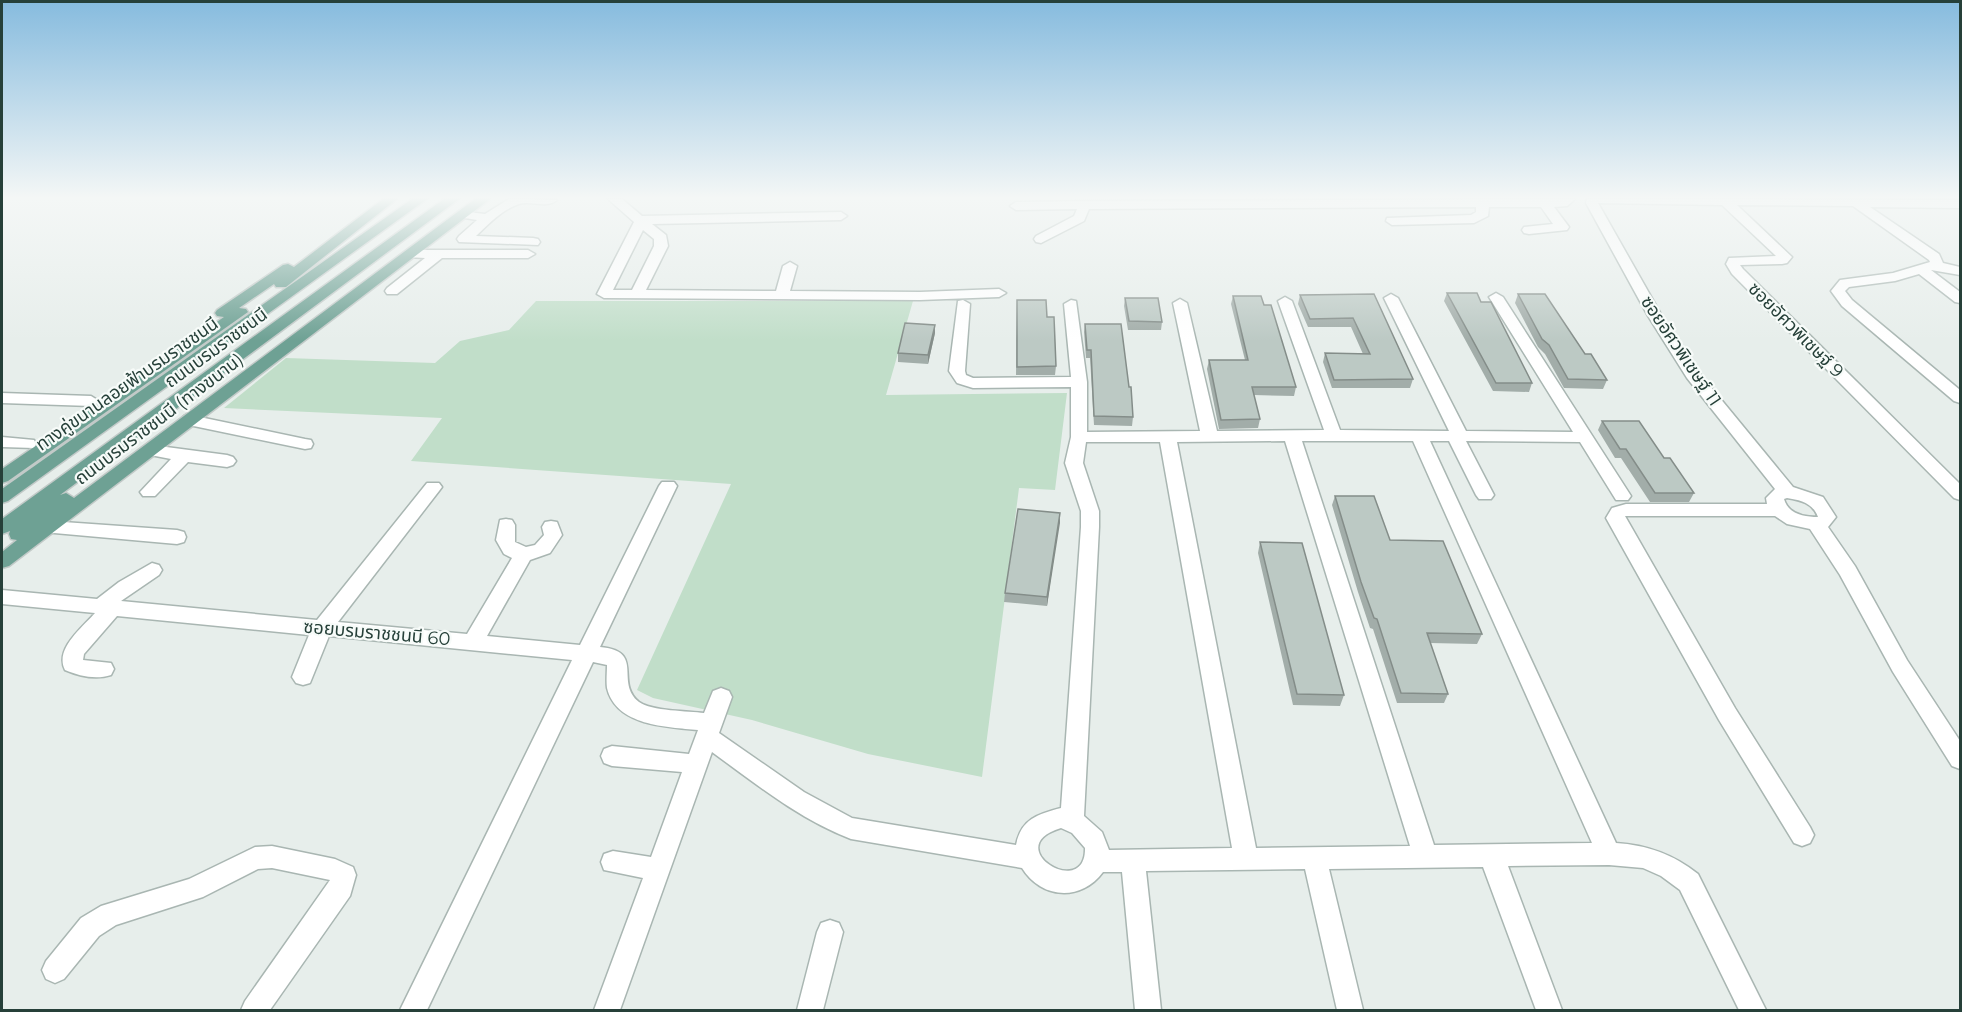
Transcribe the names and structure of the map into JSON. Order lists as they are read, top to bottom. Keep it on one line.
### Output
{"streets":{"main road":["ถนนบรมราชชนนี","ทางคู่ขนานลอยฟ้าบรมราชชนนี","ถนนบรมราชชนนี (ทางขนาน)"],"street":["ซอยอัศวพิเชษฐ์ 9","ซอยอัศวพิเชษฐ์ 11","ซอยบรมราชชนนี 60"]}}
